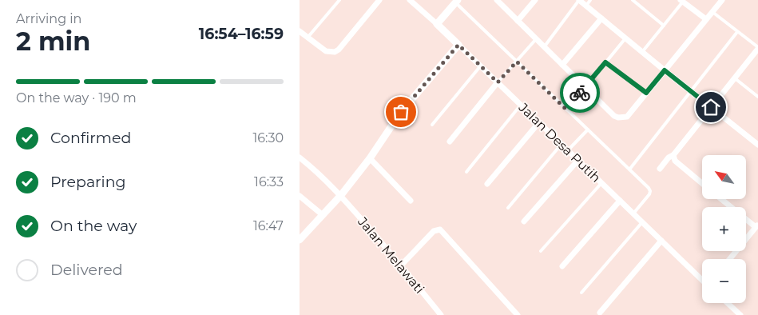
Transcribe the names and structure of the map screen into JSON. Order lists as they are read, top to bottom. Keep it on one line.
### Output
{"streets":{"street":["Jalan Desa Putih","Jalan Melawati"]},"north":"top left","page":{"heading":["2 min","Arriving in","16:54–16:59"],"bar":"On the way · 190 m","list":[["Confirmed","16:30"],["Preparing","16:33"],["On the way","16:47"],"Delivered"],"map_buttons":["+","−"]}}
